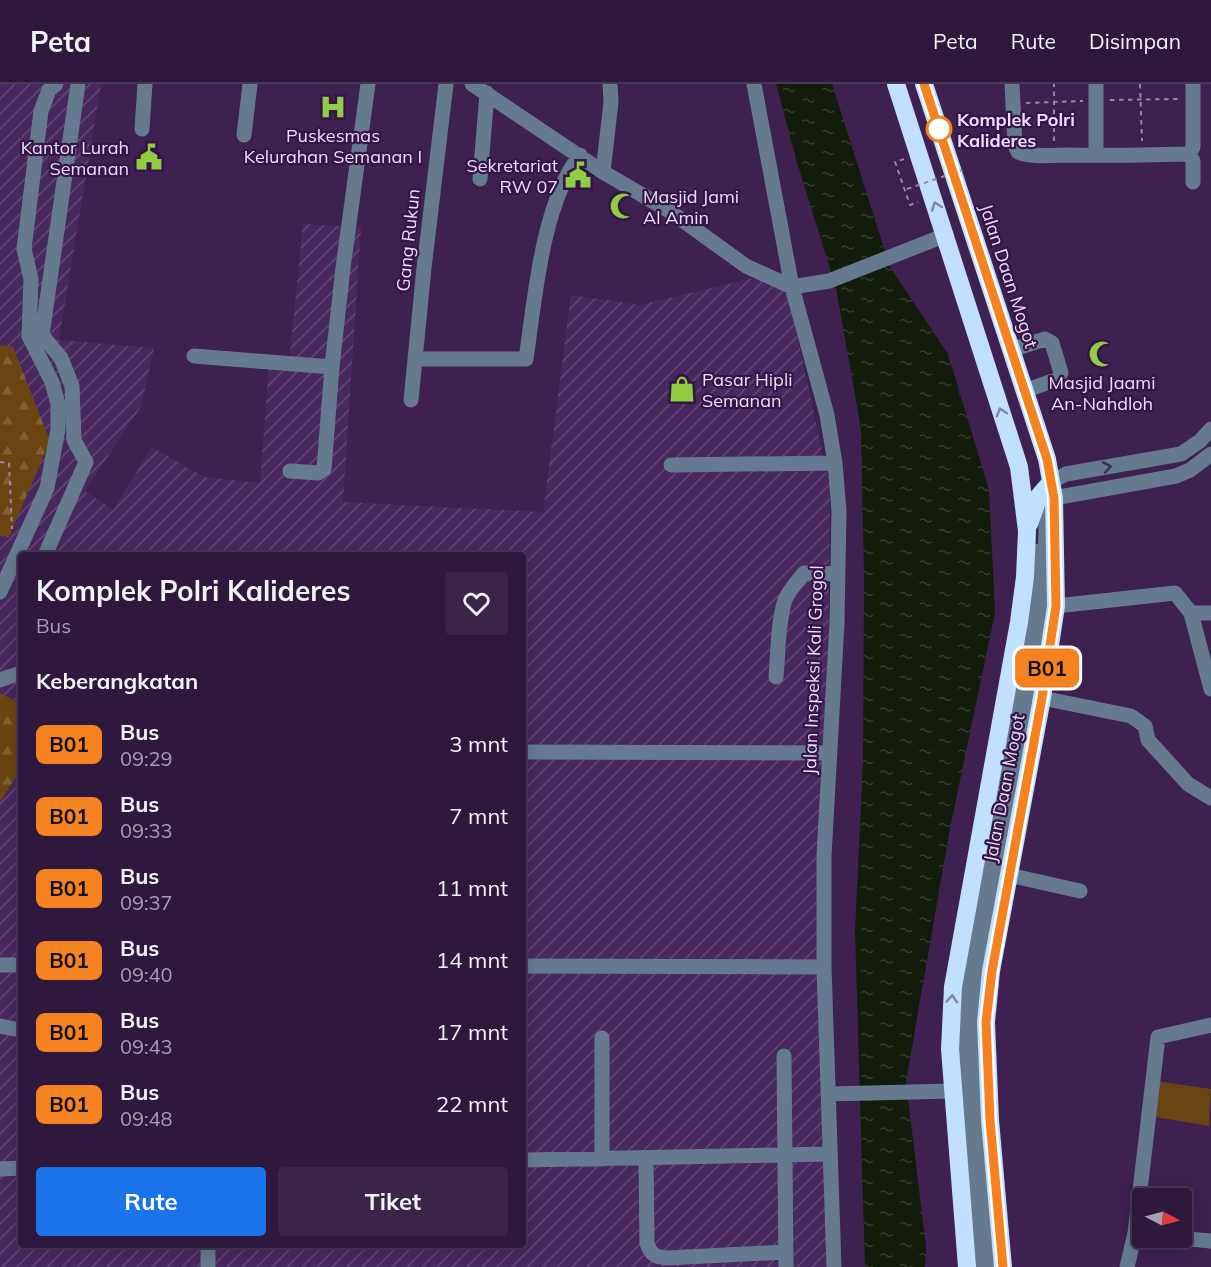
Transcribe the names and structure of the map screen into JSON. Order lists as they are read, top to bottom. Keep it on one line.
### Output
{"streets":{"highway":["Jalan Daan Mogot"],"street":["Gang Rukun","Jalan Inspeksi Kali Grogol"]},"places":{"hospital":["Puskesmas Kelurahan Semanan I"],"other":["Komplek Polri Kalideres"],"public building":["Kantor Lurah Semanan","Sekretariat RW 07"],"mosque":["Masjid Jami Al Amin","Masjid Jaami An-Nahdloh"],"shop":["Pasar Hipli Semanan"]},"lines":["bus line B01"],"north":"right","page":{"header":"Peta","nav":["Peta","Rute","Disimpan"],"on_map":"B01","heading":[["Komplek Polri Kalideres","Bus"],"Keberangkatan"],"list":[{"mark":"B01","name":"Bus","note":"09:29","value":"3 mnt"},{"mark":"B01","name":"Bus","note":"09:33","value":"7 mnt"},{"mark":"B01","name":"Bus","note":"09:37","value":"11 mnt"},{"mark":"B01","name":"Bus","note":"09:40","value":"14 mnt"},{"mark":"B01","name":"Bus","note":"09:43","value":"17 mnt"},{"mark":"B01","name":"Bus","note":"09:48","value":"22 mnt"}],"buttons":["Rute","Tiket"]}}
